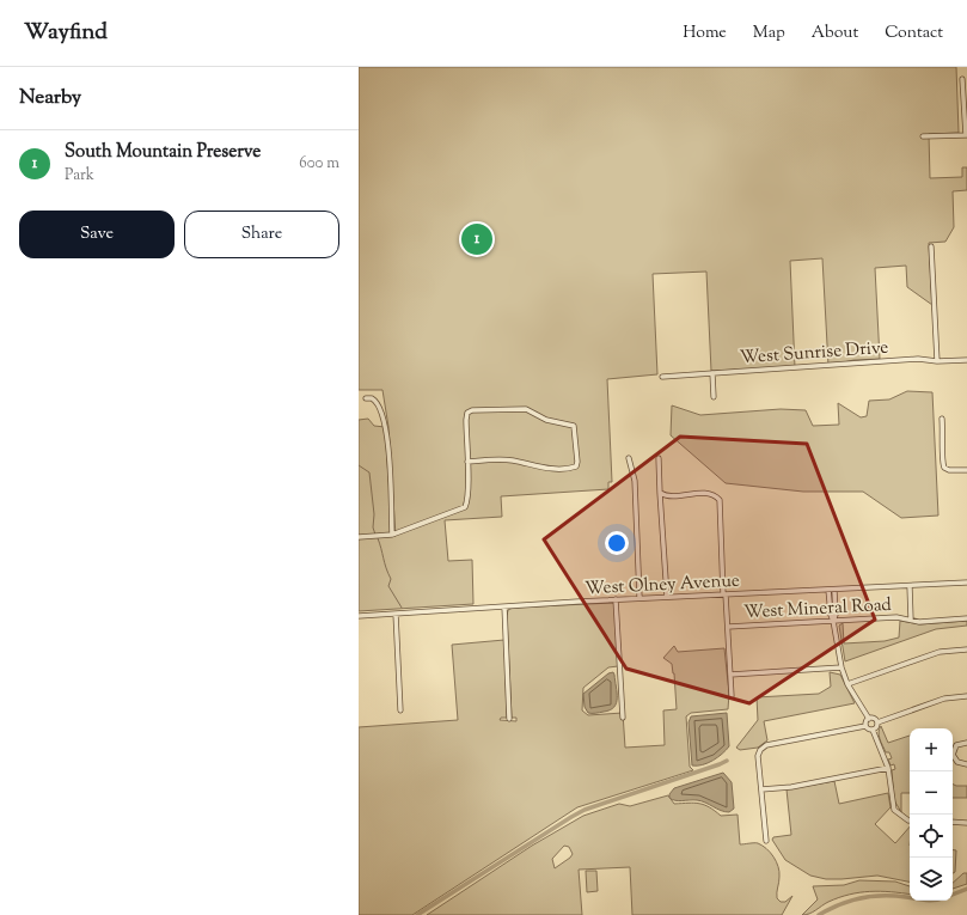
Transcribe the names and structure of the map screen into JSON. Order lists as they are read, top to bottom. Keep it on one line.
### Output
{"streets":{"street":["West Sunrise Drive","West Olney Avenue","West Mineral Road"]},"page":{"header":"Wayfind","nav":["Home","Map","About","Contact"],"heading":"Nearby","list":[{"mark":"1","name":"South Mountain Preserve","note":"Park","value":"600 m"}],"buttons":["Save","Share"],"pins":"1","map_buttons":["+","−"]}}
